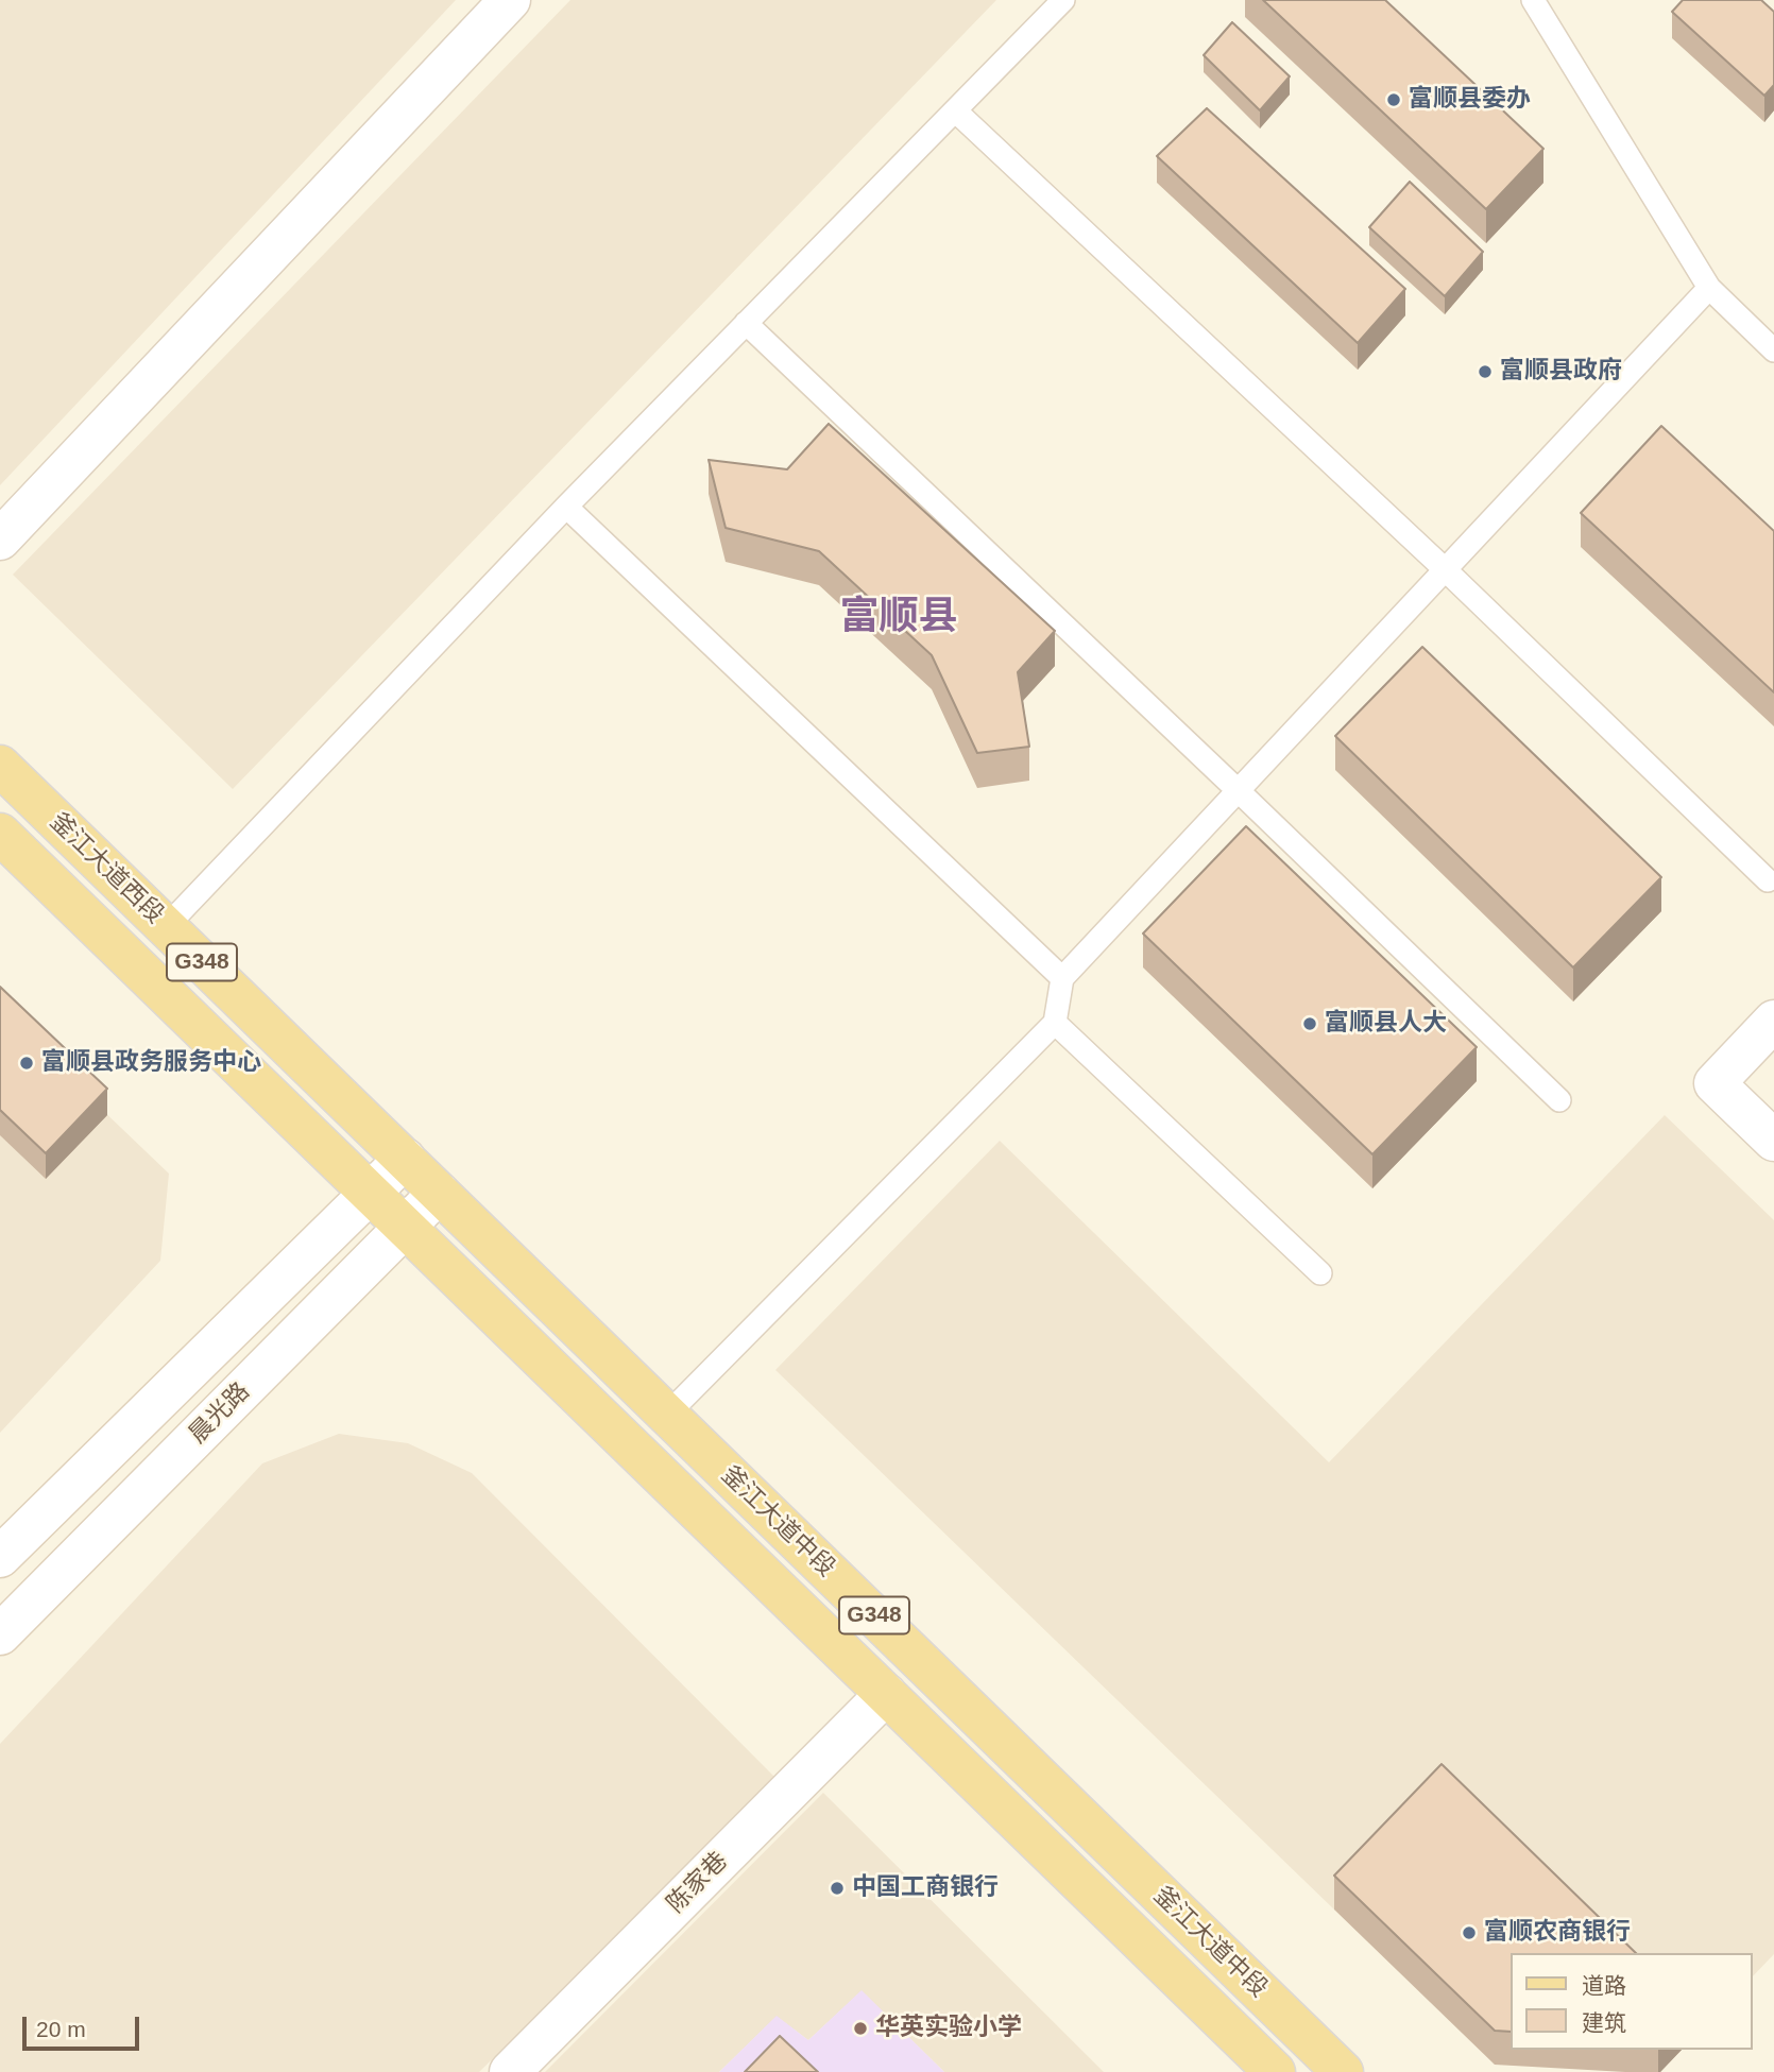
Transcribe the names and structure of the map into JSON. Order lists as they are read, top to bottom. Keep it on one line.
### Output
{"streets":{"main road":["釜江大道西段","G348","釜江大道中段"],"street":["晨光路","陈家巷"]},"crossings":[["釜江大道西段","釜江大道中段"],["晨光路","釜江大道中段"],["釜江大道中段","陈家巷"]],"districts":["富顺县"],"places":["富顺县委办","富顺县政府","富顺县人大","富顺县政务服务中心","中国工商银行","富顺农商银行","华英实验小学"],"legend":["道路","建筑"],"scale_bar":"20 m"}
